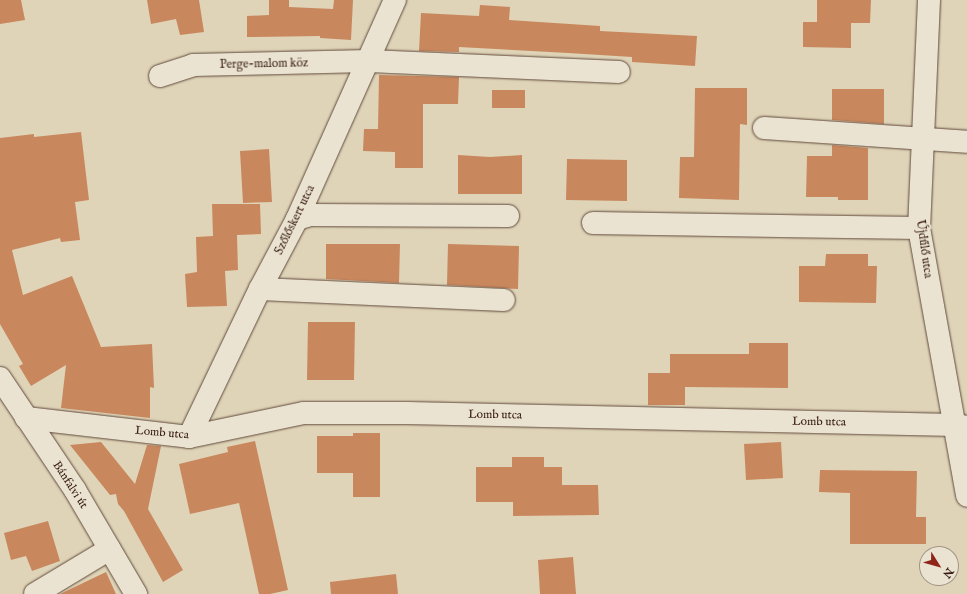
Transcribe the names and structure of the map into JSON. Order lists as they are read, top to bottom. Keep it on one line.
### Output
{"streets":{"street":["Perge-malom köz","Szőlőskert utca","Újdűlő utca","Lomb utca","Bánfalvi út"]},"crossings":[["Perge-malom köz","Szőlőskert utca"],["Szőlőskert utca","Lomb utca"],["Újdűlő utca","Lomb utca"],["Lomb utca","Bánfalvi út"]],"north":"bottom right"}
